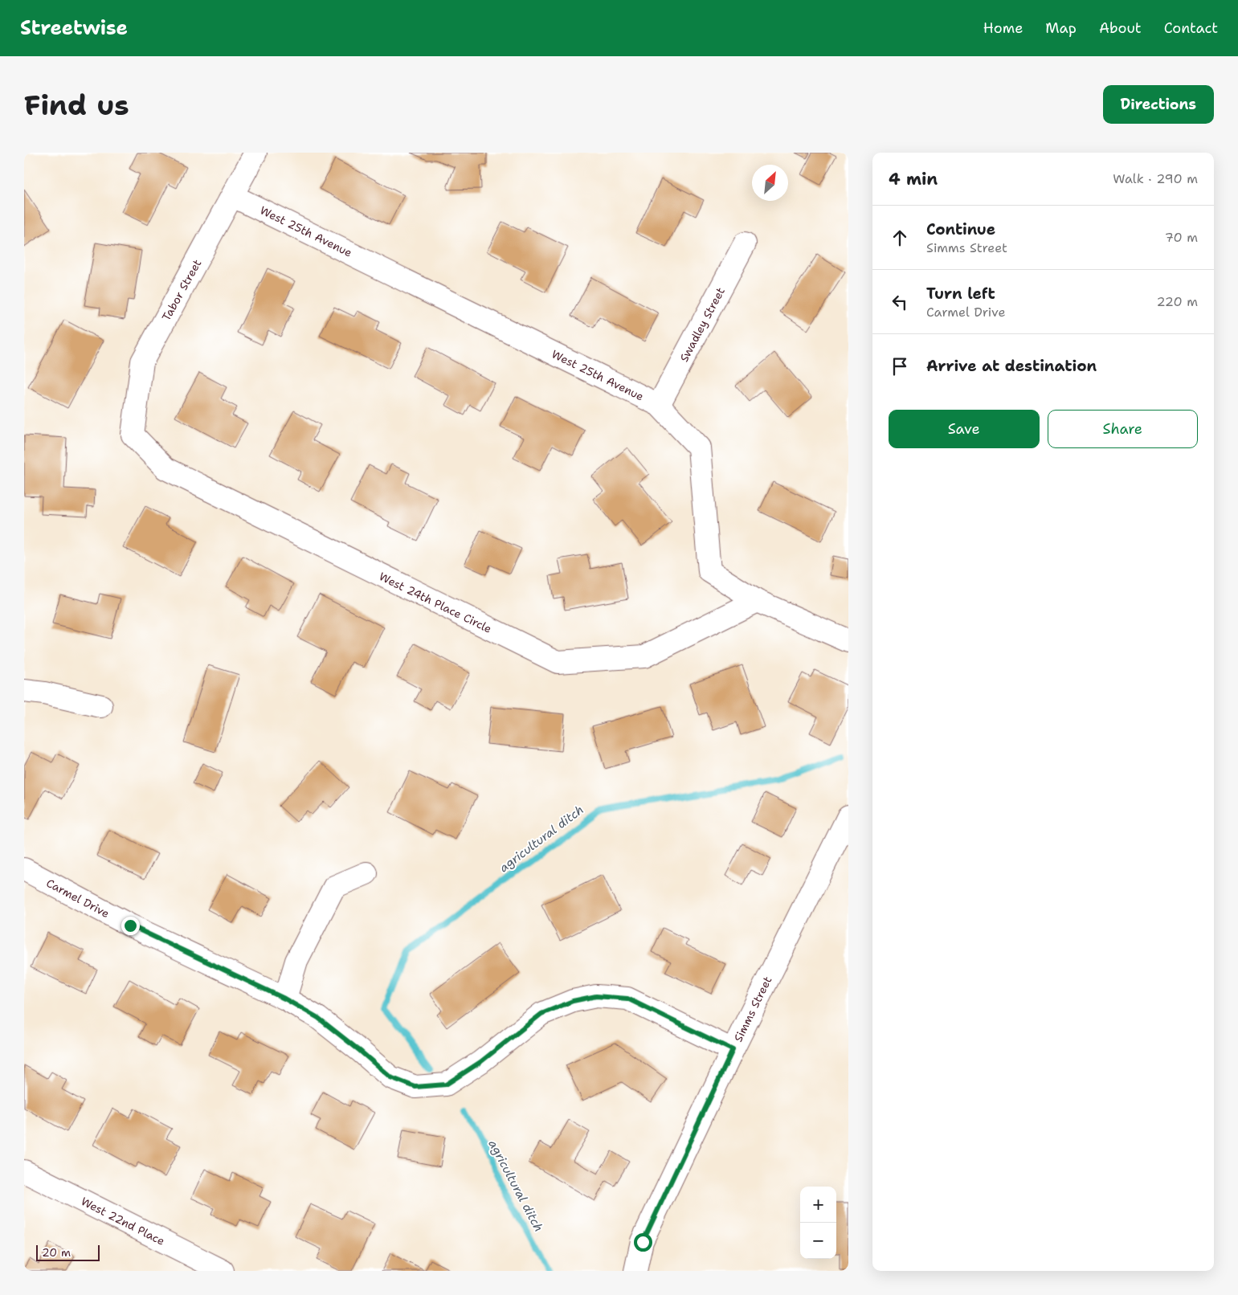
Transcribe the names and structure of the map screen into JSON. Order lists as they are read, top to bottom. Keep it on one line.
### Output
{"streets":{"street":["West 25th Avenue","Tabor Street","Swadley Street","West 24th Place Circle","Carmel Drive","Simms Street","West 22nd Place"]},"crossings":[["West 25th Avenue","Tabor Street"],["West 25th Avenue","Swadley Street"],["West 25th Avenue","West 24th Place Circle"],["Tabor Street","West 24th Place Circle"],["Carmel Drive","Simms Street"]],"water":["agricultural ditch"],"scale_bar":"20 m","north":"top right","page":{"header":"Streetwise","nav":["Home","Map","About","Contact"],"buttons":["Directions",["Save","Share"]],"title":"Find us","heading":["4 min","Walk · 290 m"],"list":[["Continue","Simms Street","70 m"],["Turn left","Carmel Drive","220 m"],"Arrive at destination"],"map_buttons":["+","−"],"scale":"20 m"}}
